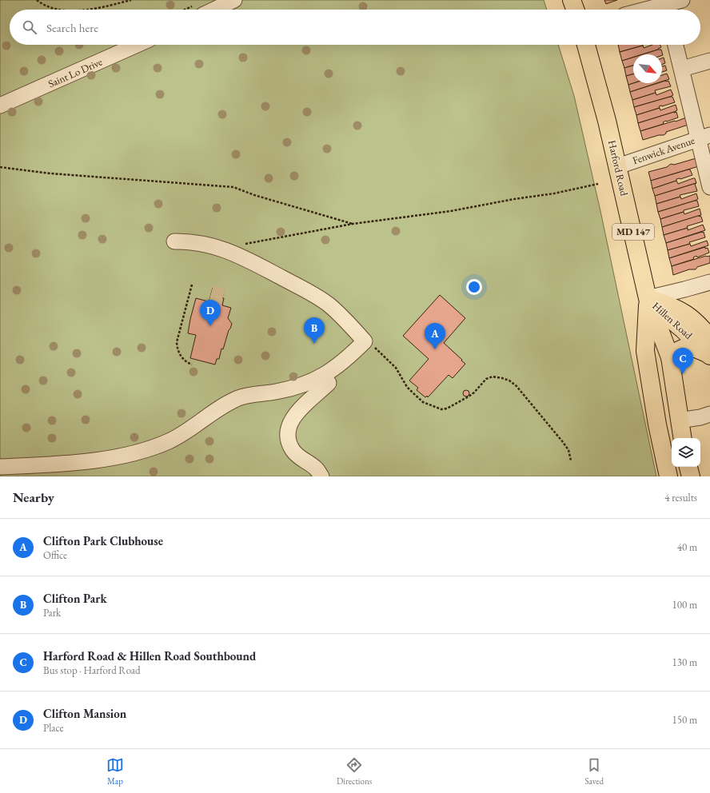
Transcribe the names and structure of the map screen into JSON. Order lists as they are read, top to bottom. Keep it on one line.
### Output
{"streets":{"main road":["Harford Road","MD 147","Hillen Road"],"street":["Saint Lo Drive","Fenwick Avenue"]},"crossings":[["Fenwick Avenue","Harford Road"],["Harford Road","Hillen Road"]],"north":"bottom right","page":{"search":"Search here","pins":["D","B","A","C"],"heading":["Nearby","4 results"],"list":[{"mark":"A","name":"Clifton Park Clubhouse","note":"Office","value":"40 m"},{"mark":"B","name":"Clifton Park","note":"Park","value":"100 m"},{"mark":"C","name":"Harford Road & Hillen Road Southbound","note":"Bus stop · Harford Road","value":"130 m"},{"mark":"D","name":"Clifton Mansion","note":"Place","value":"150 m"}],"nav":["Map","Directions","Saved"]}}
